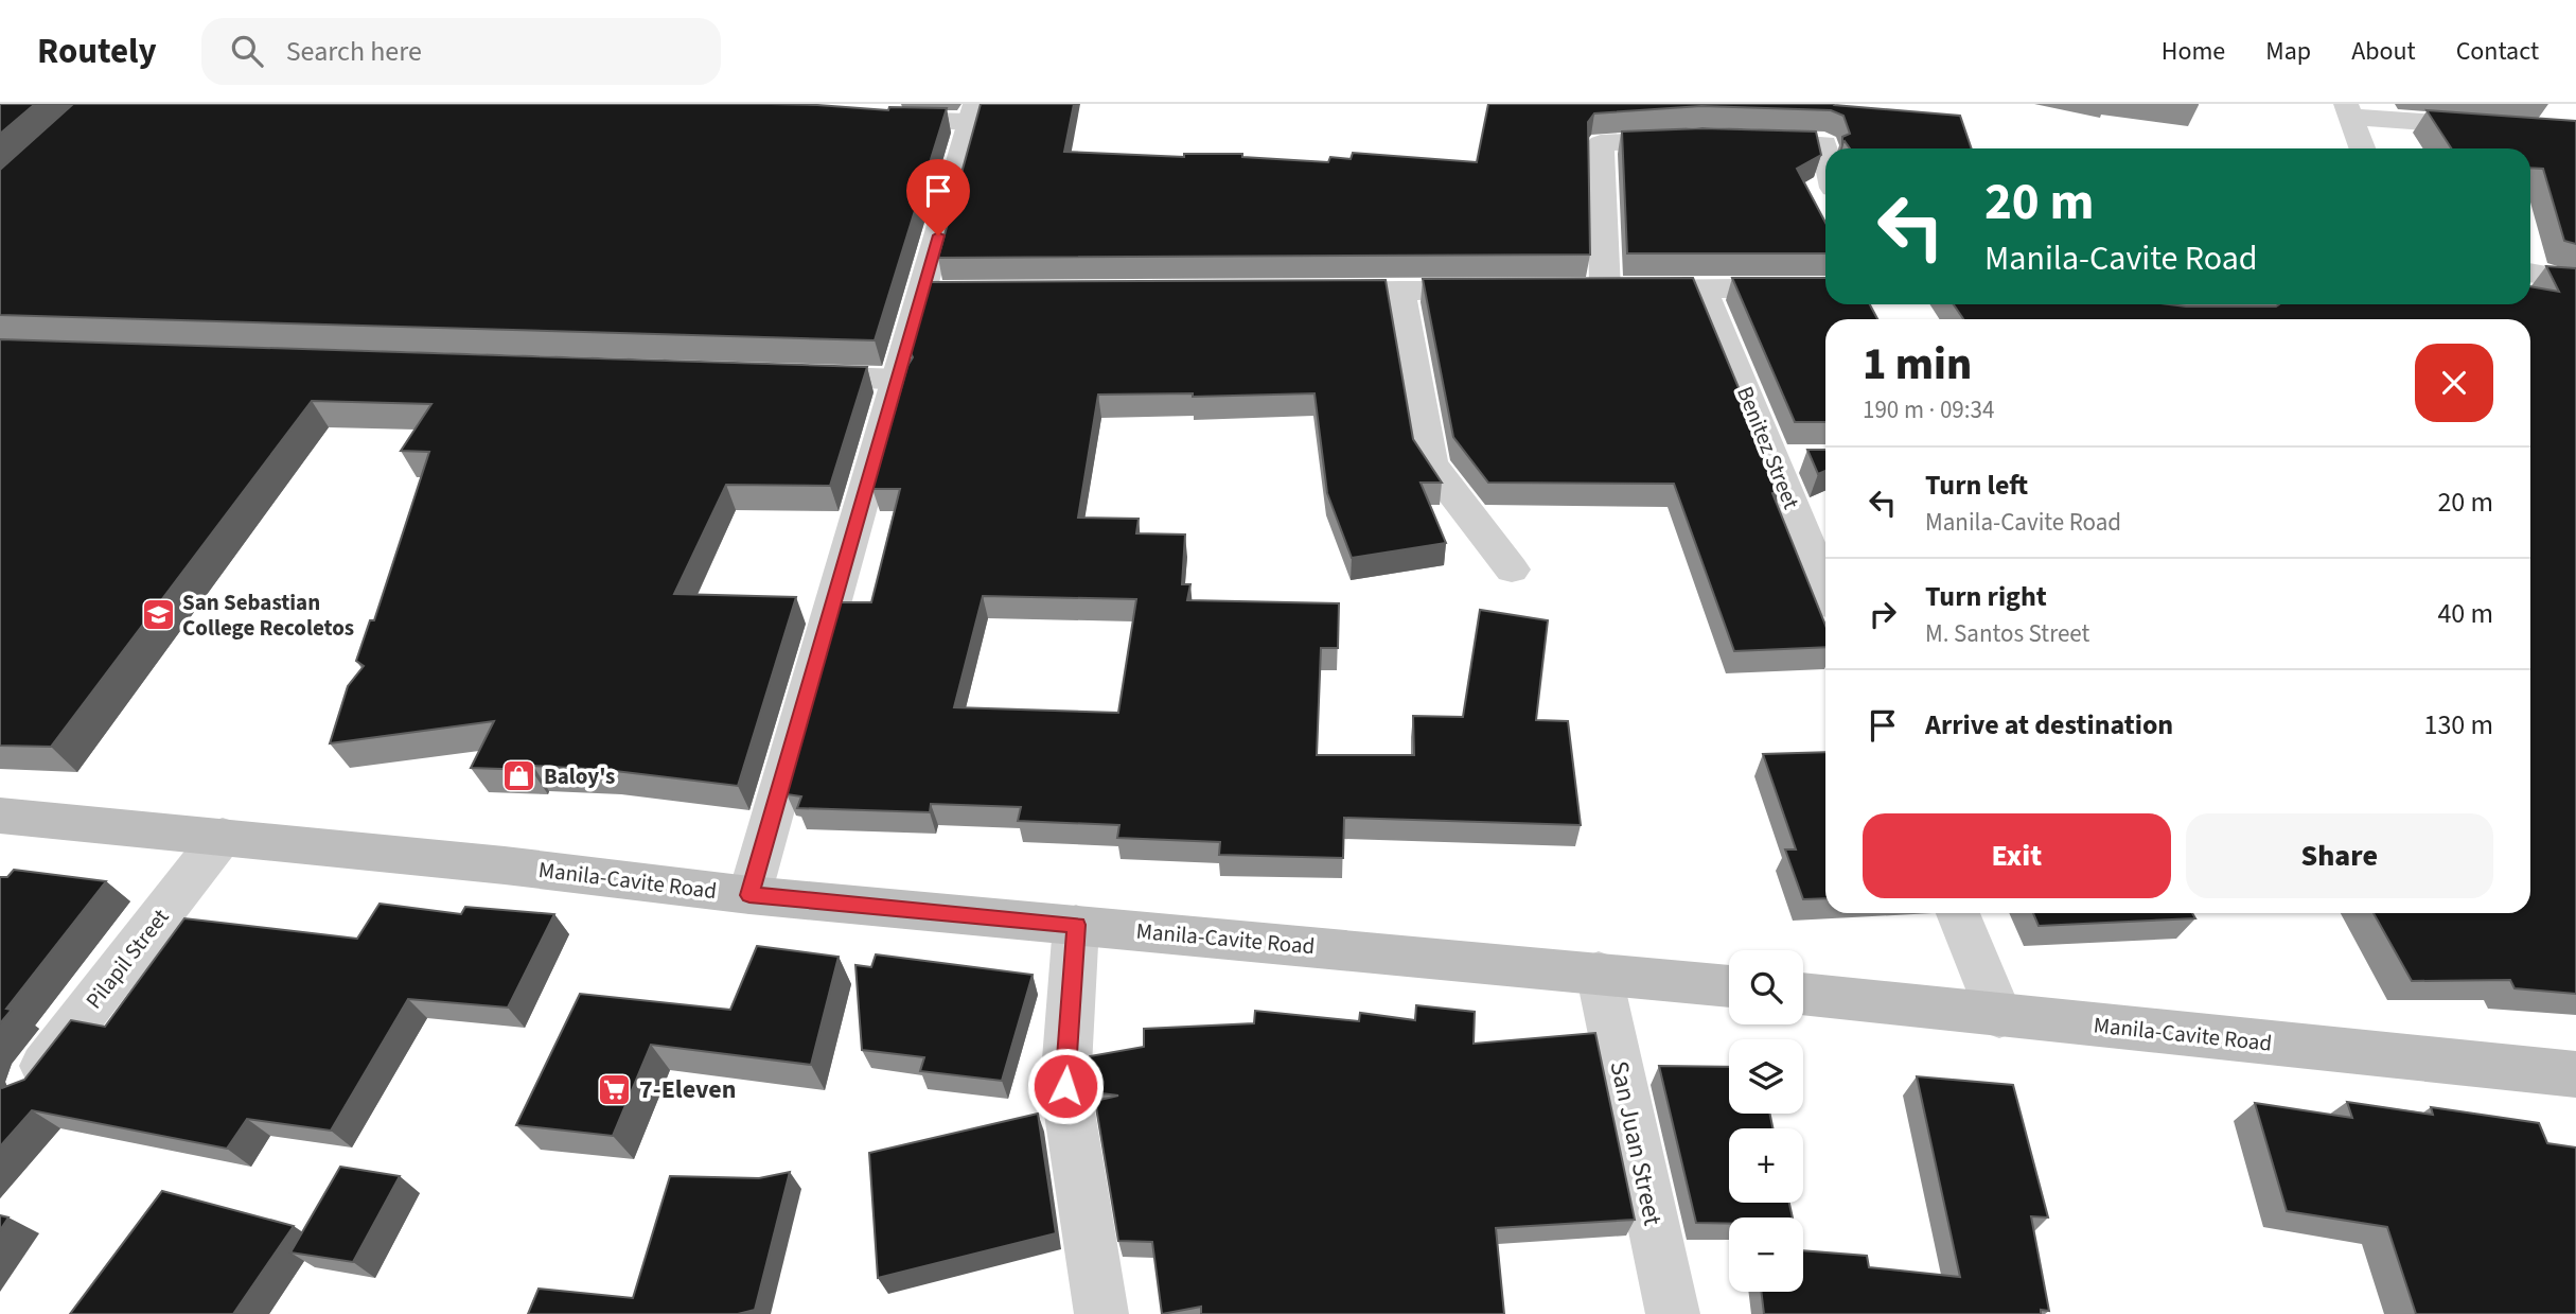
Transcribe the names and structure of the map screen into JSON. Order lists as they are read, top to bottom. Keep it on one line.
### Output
{"streets":{"main road":["Manila-Cavite Road"],"street":["Benitez Street","Pilapil Street","San Juan Street"]},"crossings":[["Manila-Cavite Road","Pilapil Street"],["Manila-Cavite Road","San Juan Street"]],"places":{"school or university":["San Sebastian College Recoletos"],"shop":["Baloy's"],"supermarket":["7-Eleven"]},"page":{"header":"Routely","search":"Search here","nav":["Home","Map","About","Contact"],"turn":["20 m","Manila-Cavite Road"],"heading":["1 min","190 m · 09:34"],"list":[{"name":"Turn left","note":"Manila-Cavite Road","value":"20 m"},{"name":"Turn right","note":"M. Santos Street","value":"40 m"},{"name":"Arrive at destination","value":"130 m"}],"buttons":["Exit","Share"],"map_buttons":["+","−"]}}
